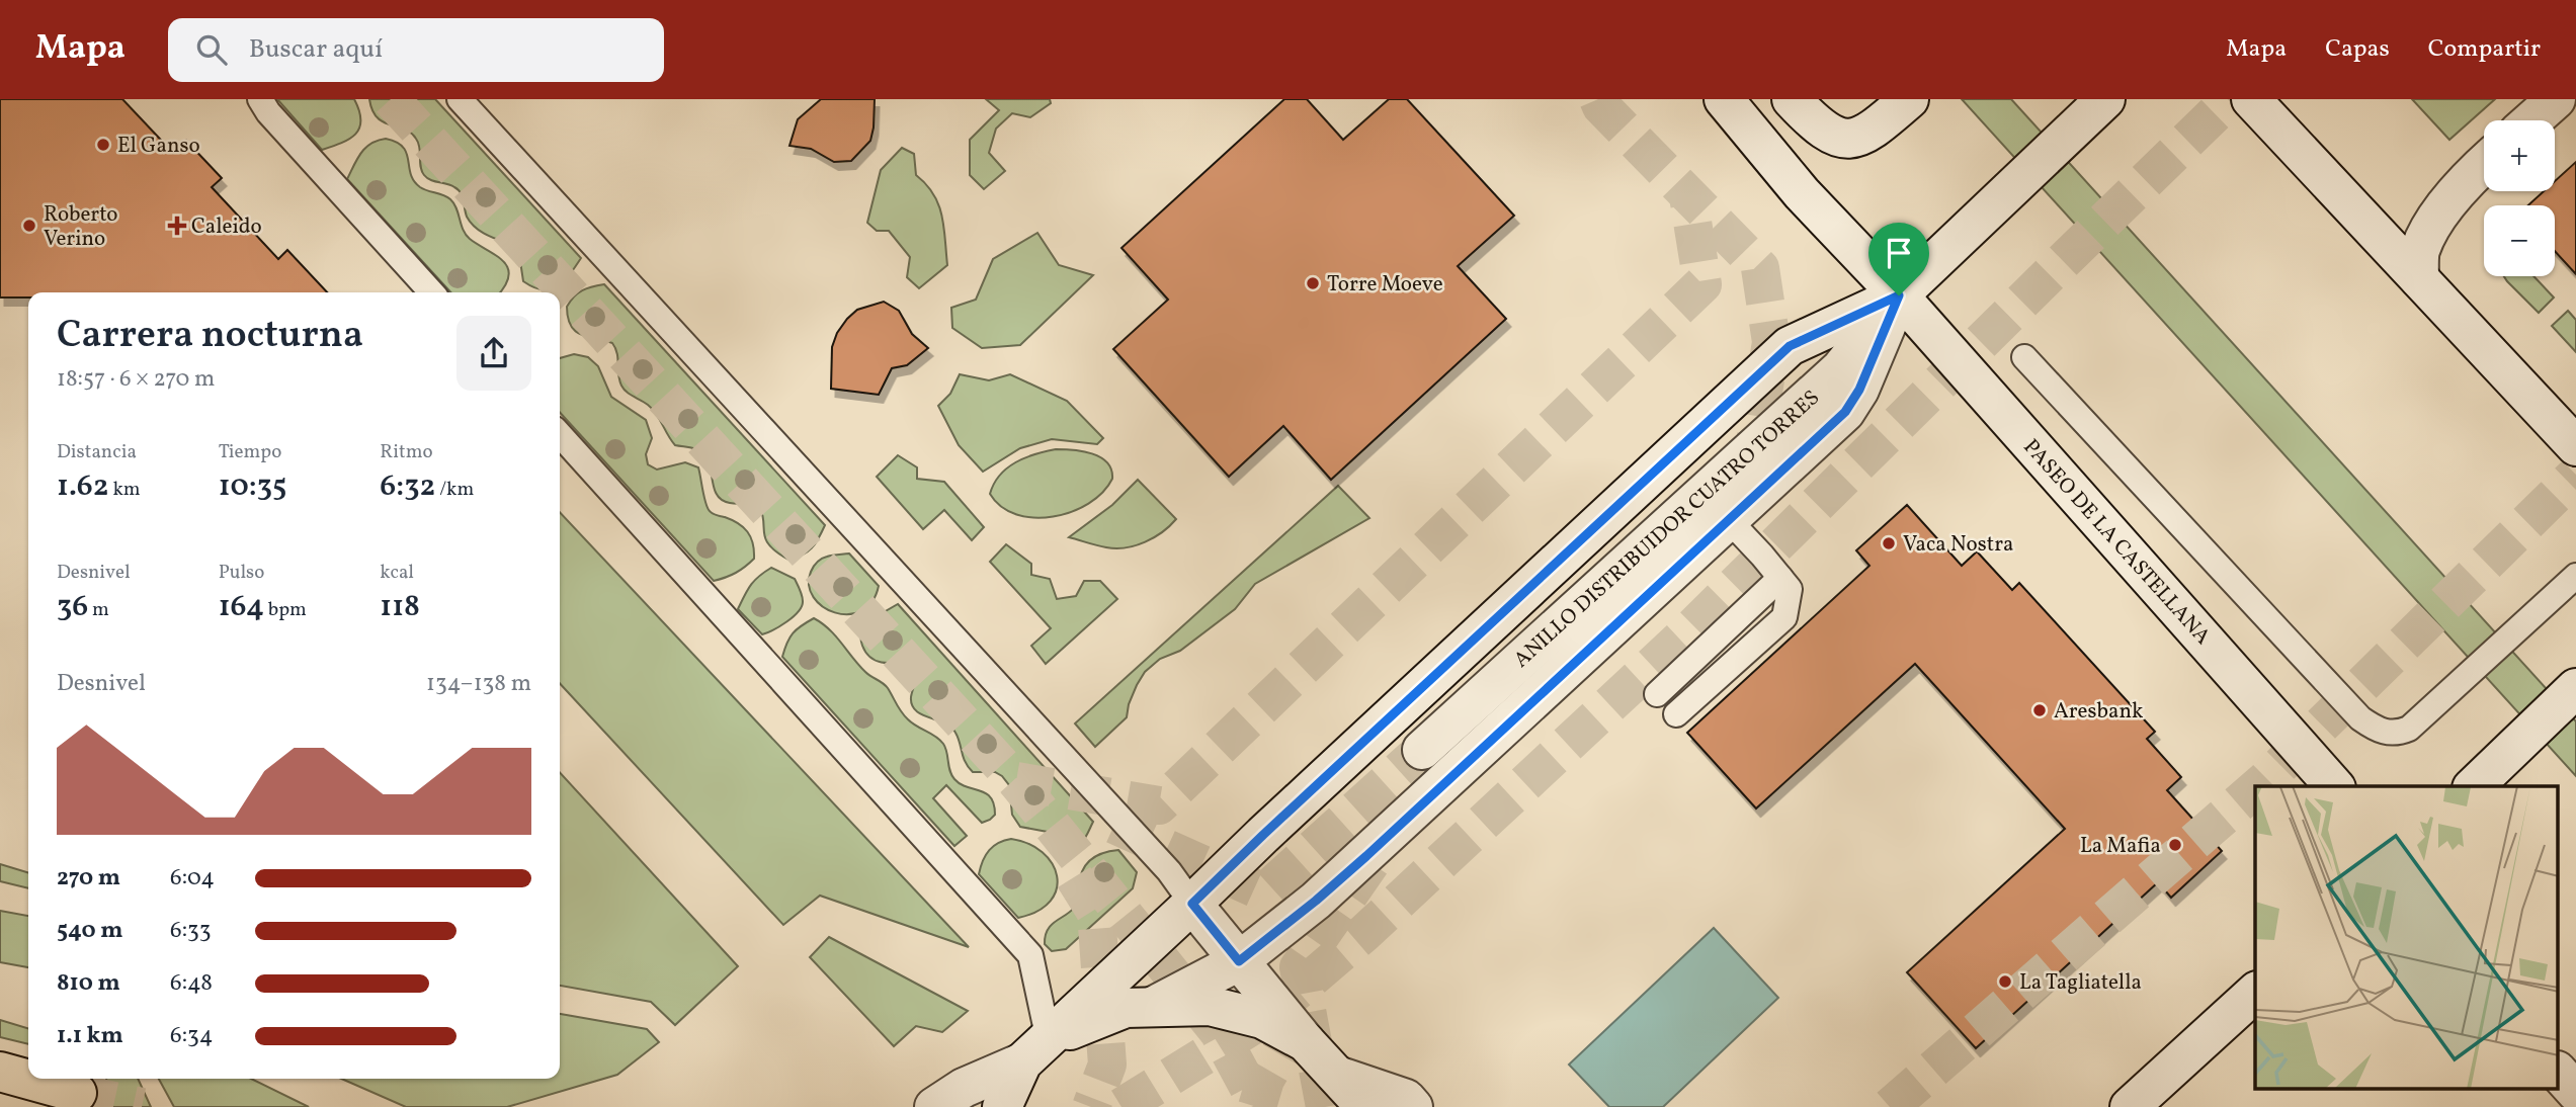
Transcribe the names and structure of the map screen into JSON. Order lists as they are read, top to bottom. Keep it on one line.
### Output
{"streets":{"main road":["ANILLO DISTRIBUIDOR CUATRO TORRES","PASEO DE LA CASTELLANA"]},"crossings":[["ANILLO DISTRIBUIDOR CUATRO TORRES","PASEO DE LA CASTELLANA"]],"places":{"other":["El Ganso","Roberto Verino","Torre Moeve","Vaca Nostra","Aresbank","La Mafia","La Tagliatella"],"health":["Caleido"]},"page":{"header":"Mapa","search":"Buscar aquí","nav":["Mapa","Capas","Compartir"],"map_buttons":["+","−"],"heading":["Carrera nocturna","18:57 · 6 × 270 m"],"stats":[["Distancia","1.62 km"],["Tiempo","10:35"],["Ritmo","6:32 /km"],["Desnivel","36 m"],["Pulso","164 bpm"],["kcal","118"]],"chart":["Desnivel","134–138 m"],"list":[{"name":"270 m","note":"6:04"},{"name":"540 m","note":"6:33"},{"name":"810 m","note":"6:48"},{"name":"1.1 km","note":"6:34"}]}}
